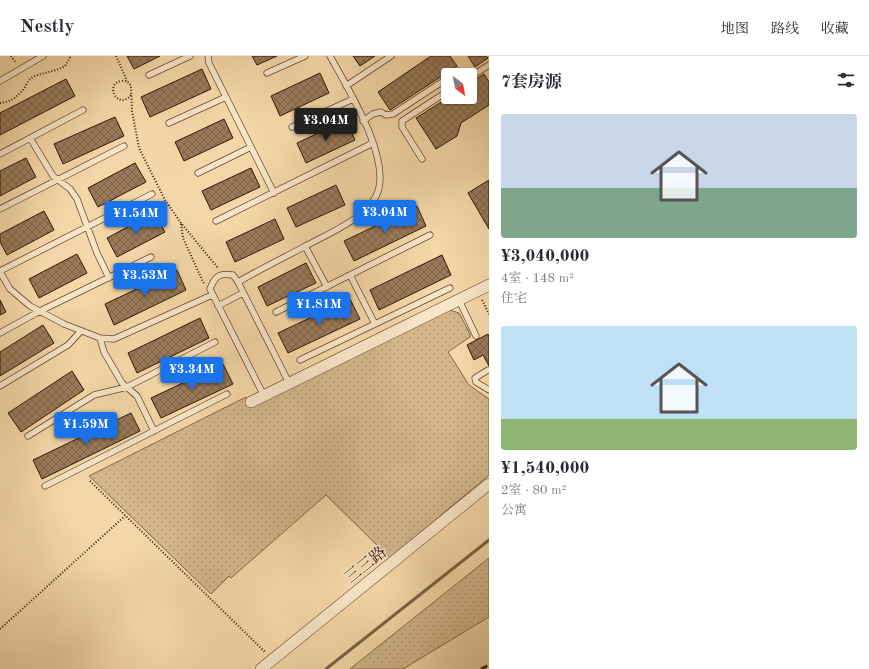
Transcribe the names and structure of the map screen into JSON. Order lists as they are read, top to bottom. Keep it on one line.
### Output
{"streets":{"street":["三三路"]},"north":"bottom right","page":{"header":"Nestly","nav":["地图","路线","收藏"],"heading":"7套房源","list":[{"name":"¥3,040,000","note":"4室 · 148 m² · 住宅"},{"name":"¥1,540,000","note":"2室 · 80 m² · 公寓"}],"price":["¥3.04M","¥3.04M","¥1.54M","¥3.53M","¥1.81M","¥3.34M","¥1.59M"]}}
